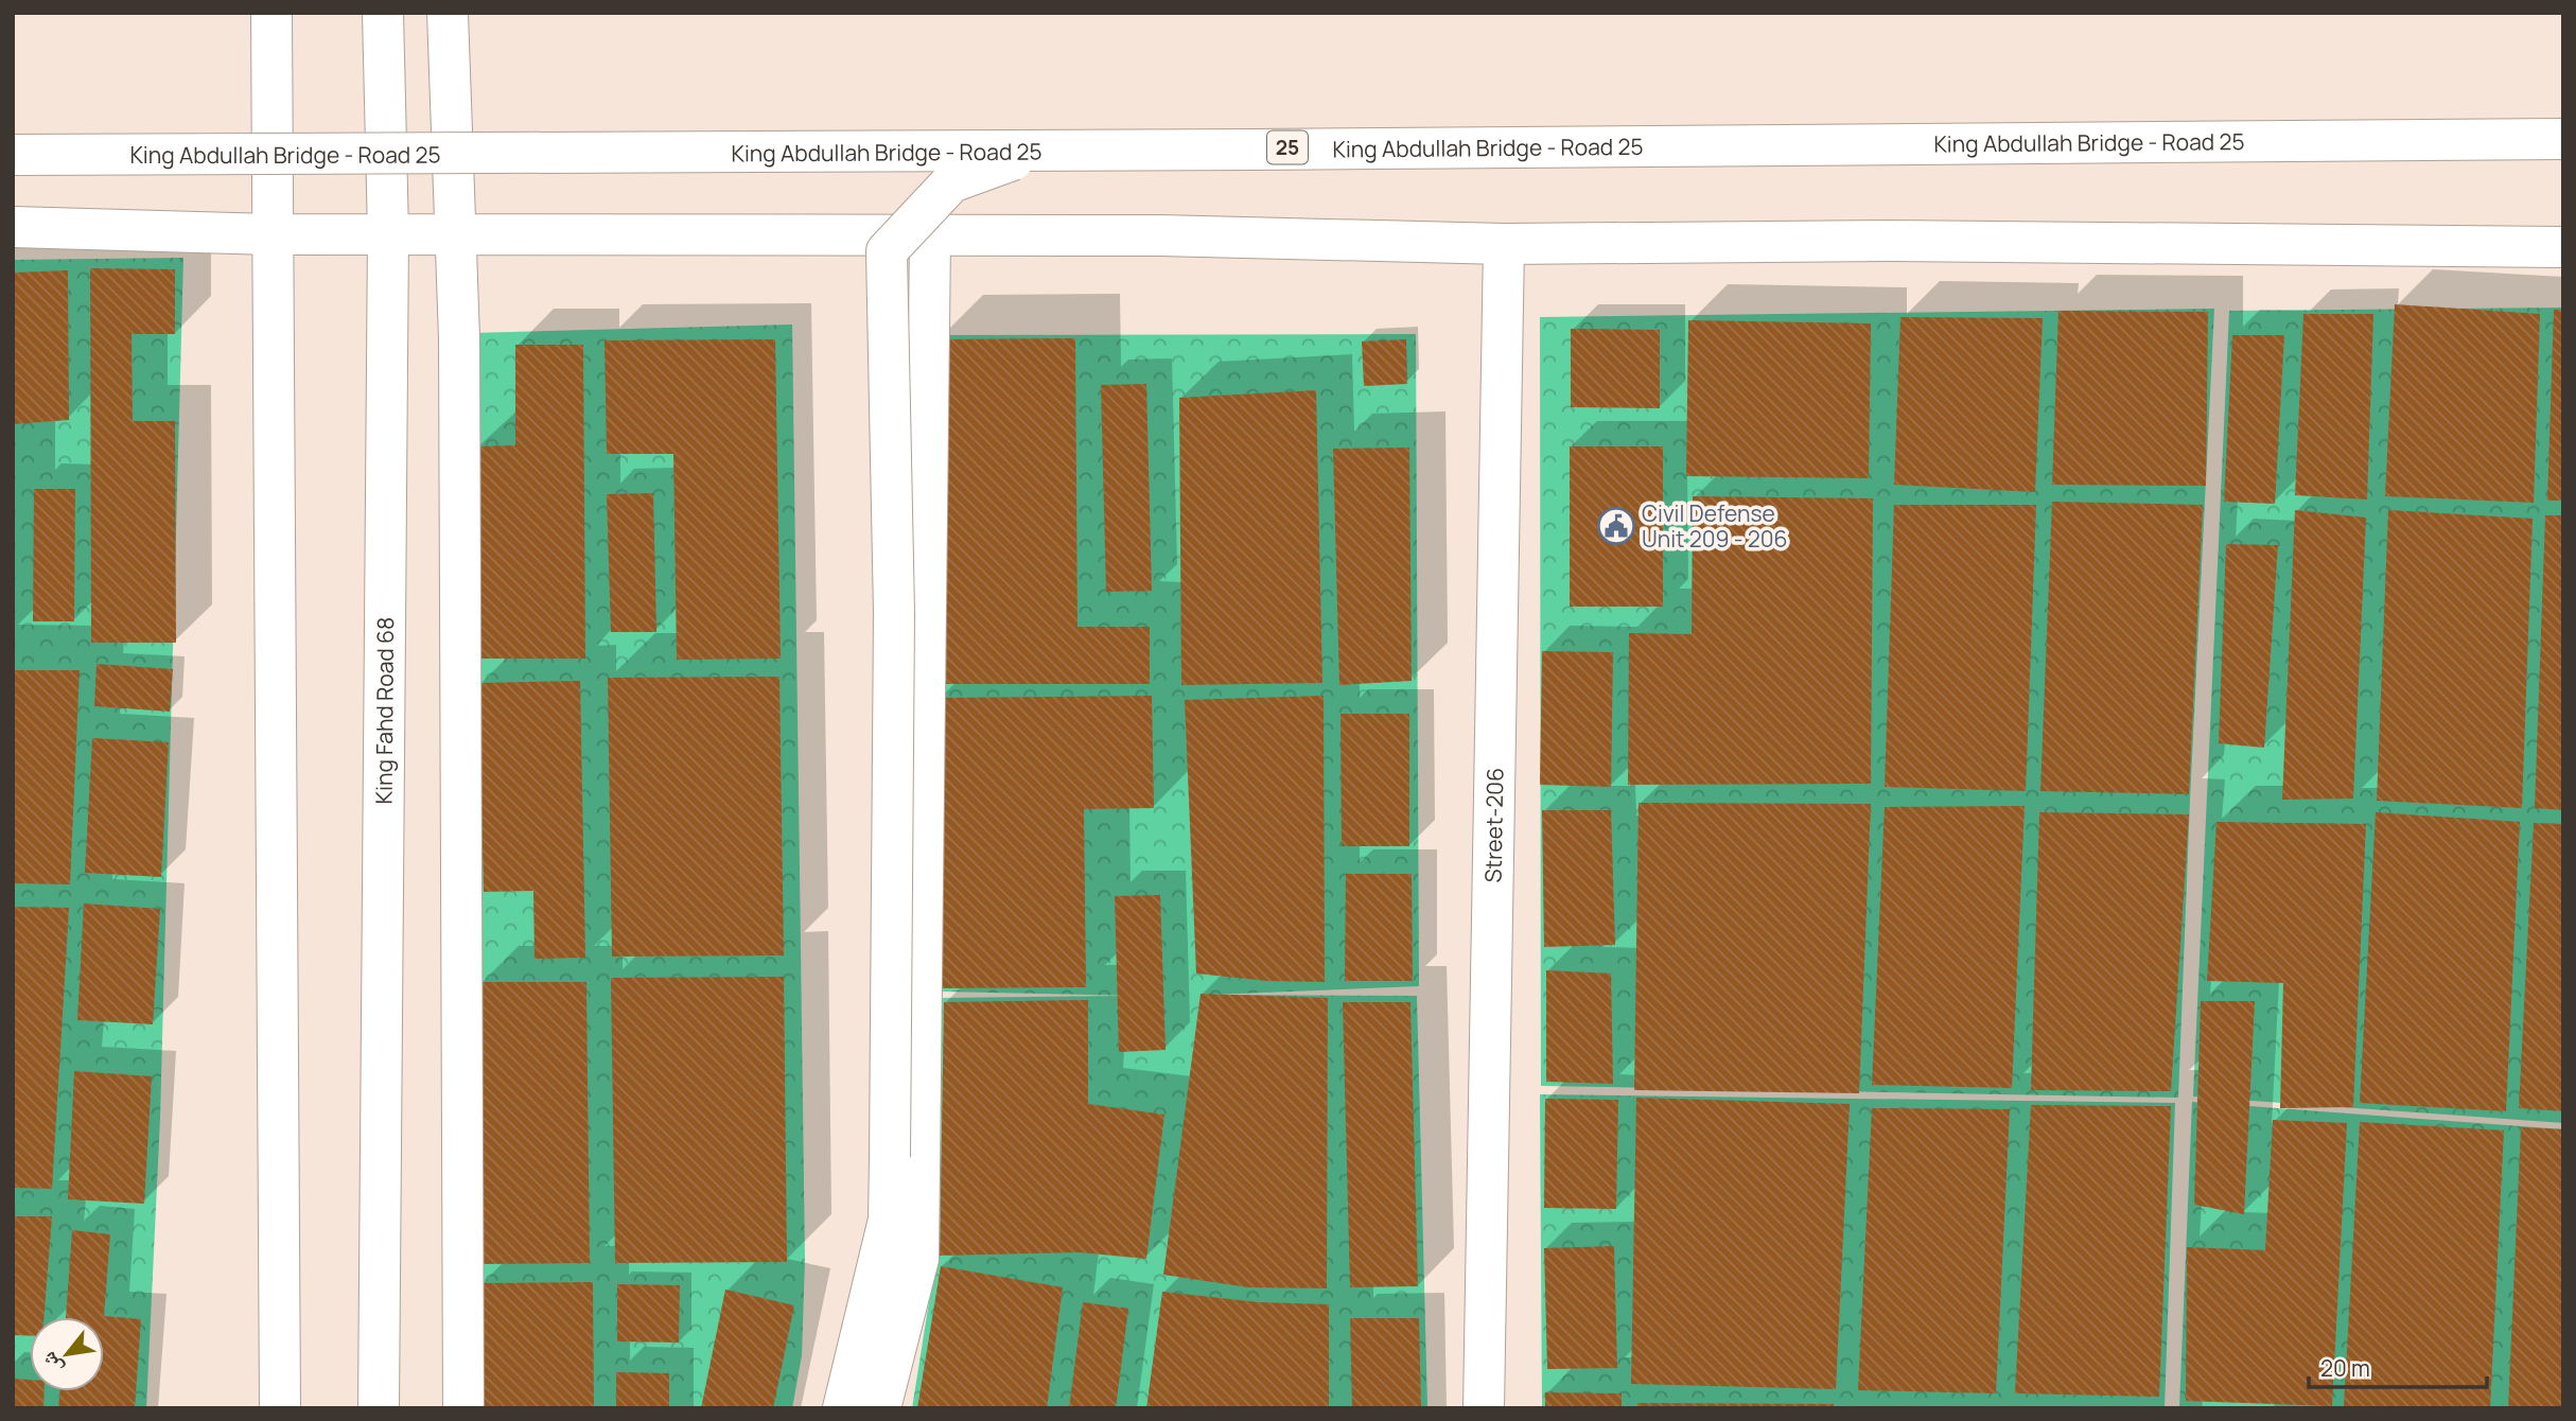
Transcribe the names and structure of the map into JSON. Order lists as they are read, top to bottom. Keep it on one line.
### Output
{"streets":{"main road":["King Abdullah Bridge - Road 25","25","King Fahd Road 68","Street-206"]},"places":{"public building":["Civil Defense Unit 209 - 206"]},"scale_bar":"20 m","north":"bottom left"}
